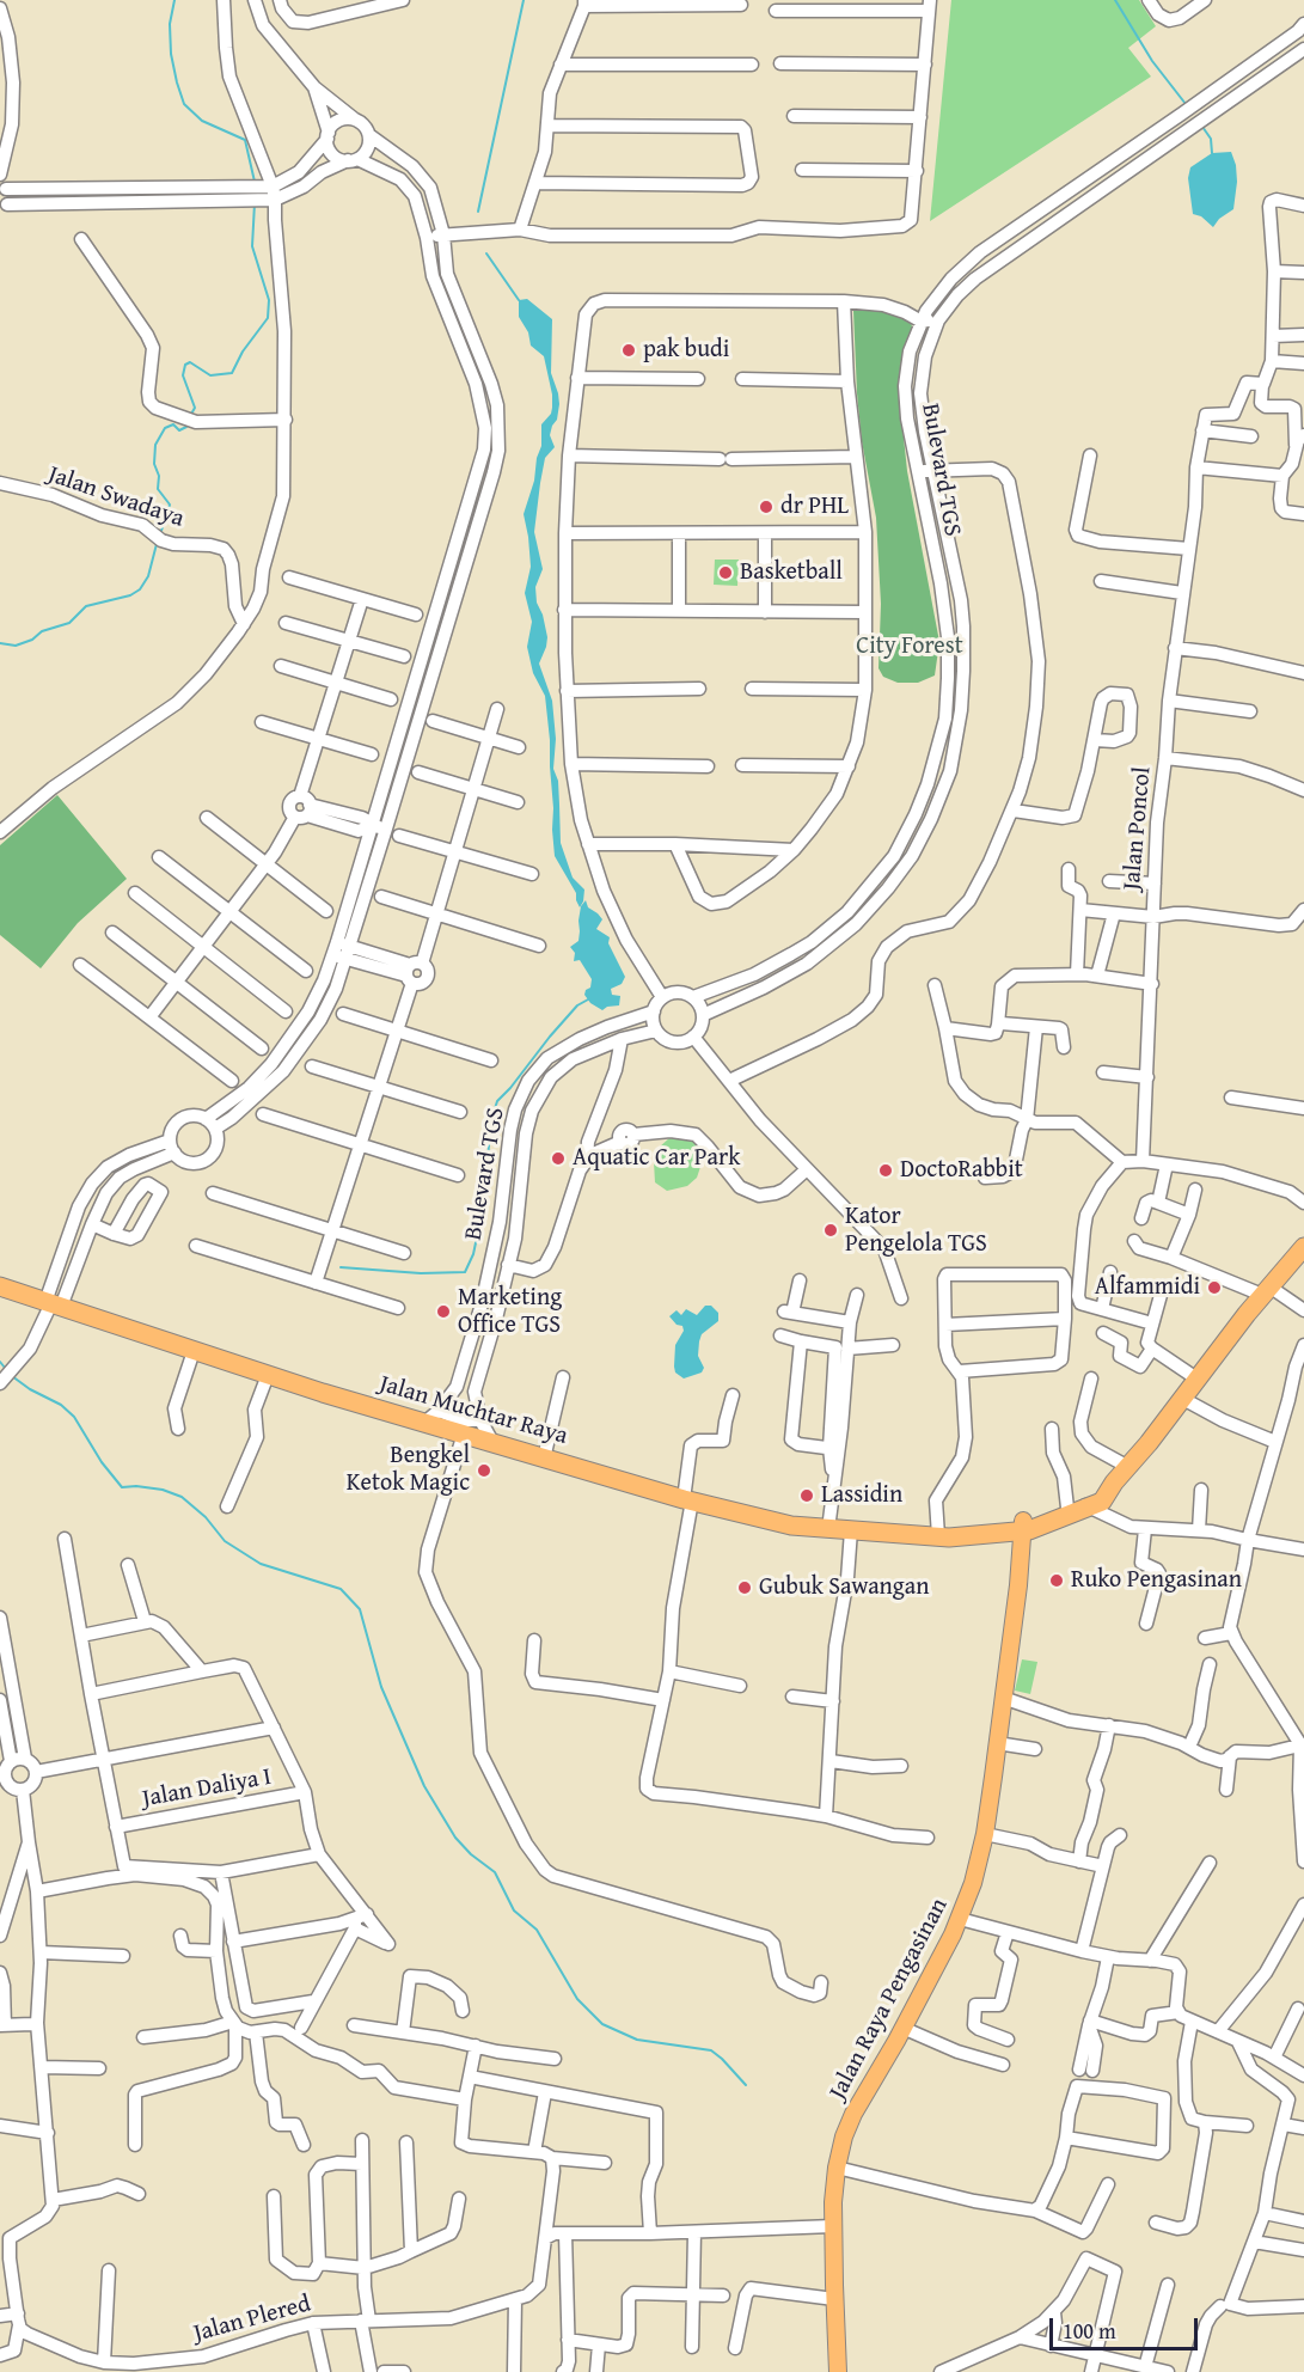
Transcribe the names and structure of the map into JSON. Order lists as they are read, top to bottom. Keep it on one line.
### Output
{"streets":{"highway":["Jalan Muchtar Raya"],"main road":["Jalan Raya Pengasinan"],"street":["Bulevard TGS","Jalan Swadaya","Jalan Poncol","Jalan Daliya I","Jalan Plered"]},"crossings":[["Bulevard TGS","Jalan Muchtar Raya"],["Jalan Muchtar Raya","Jalan Raya Pengasinan"]],"parks":["City Forest"],"places":["pak budi","dr PHL","Basketball","Aquatic Car Park","DoctoRabbit","Kator Pengelola TGS","Alfammidi","Marketing Office TGS","Bengkel Ketok Magic","Lassidin","Ruko Pengasinan","Gubuk Sawangan"],"scale_bar":"100 m"}
